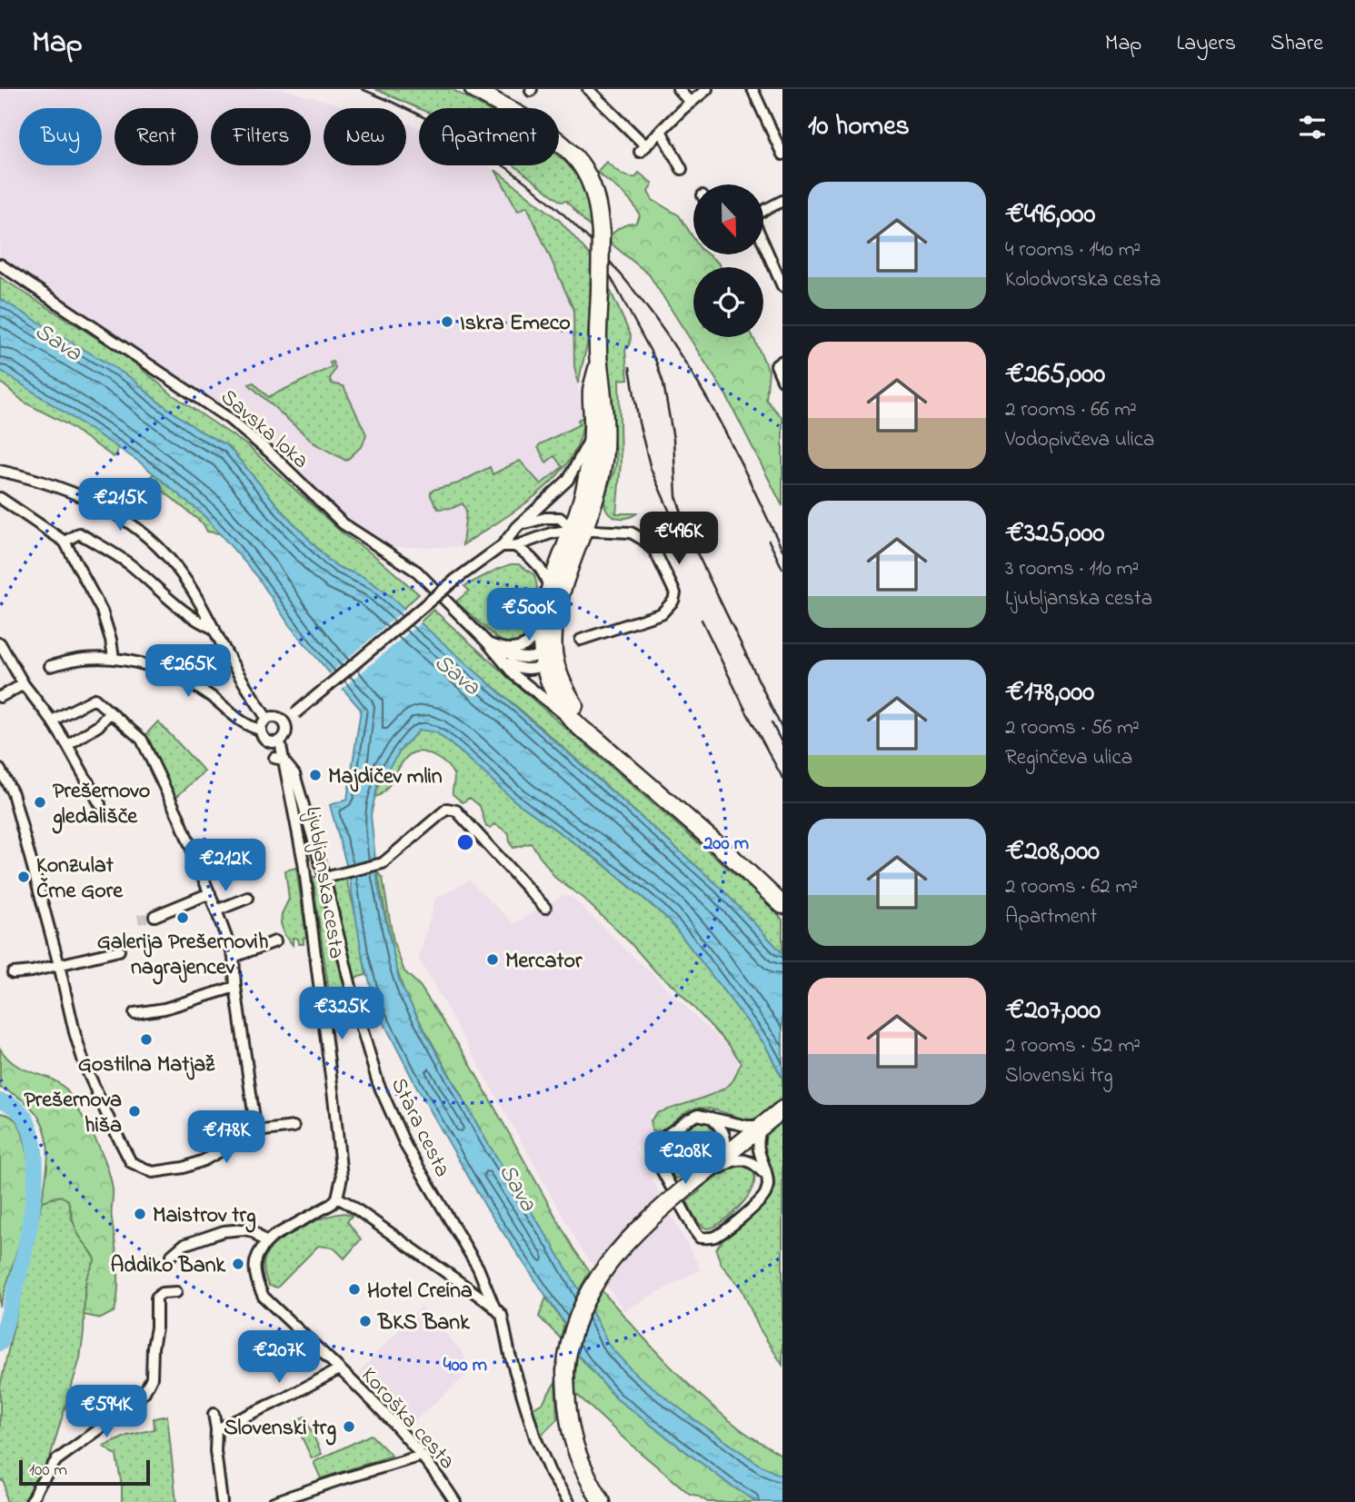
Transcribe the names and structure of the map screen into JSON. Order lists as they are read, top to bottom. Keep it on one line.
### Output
{"streets":{"street":["Savska loka","Ljubljanska cesta","Stara cesta","Koroška cesta"]},"crossings":[["Ljubljanska cesta","Stara cesta"]],"water":["Sava"],"places":["Iskra Emeco","Majdičev mlin","Prešernovo gledališče","Konzulat Črne Gore","Galerija Prešernovih nagrajencev","Mercator","Gostilna Matjaž","Prešernova hiša","Maistrov trg","Addiko Bank","Hotel Creina","BKS Bank","Slovenski trg"],"scale_bar":"100 m","north":"bottom","page":{"header":"Map","nav":["Map","Layers","Share"],"heading":"10 homes","chip":["Buy","Rent","Filters","New","Apartment"],"list":[{"name":"€496,000","note":"4 rooms · 140 m² · Kolodvorska cesta"},{"name":"€265,000","note":"2 rooms · 66 m² · Vodopivčeva ulica"},{"name":"€325,000","note":"3 rooms · 110 m² · Ljubljanska cesta"},{"name":"€178,000","note":"2 rooms · 56 m² · Reginčeva ulica"},{"name":"€208,000","note":"2 rooms · 62 m² · Apartment"},{"name":"€207,000","note":"2 rooms · 52 m² · Slovenski trg"}],"price":["€215K","€496K","€500K","€265K","€212K","€325K","€178K","€208K","€207K","€594K"],"scale":"100 m"},"rings":["200 m","400 m"]}
